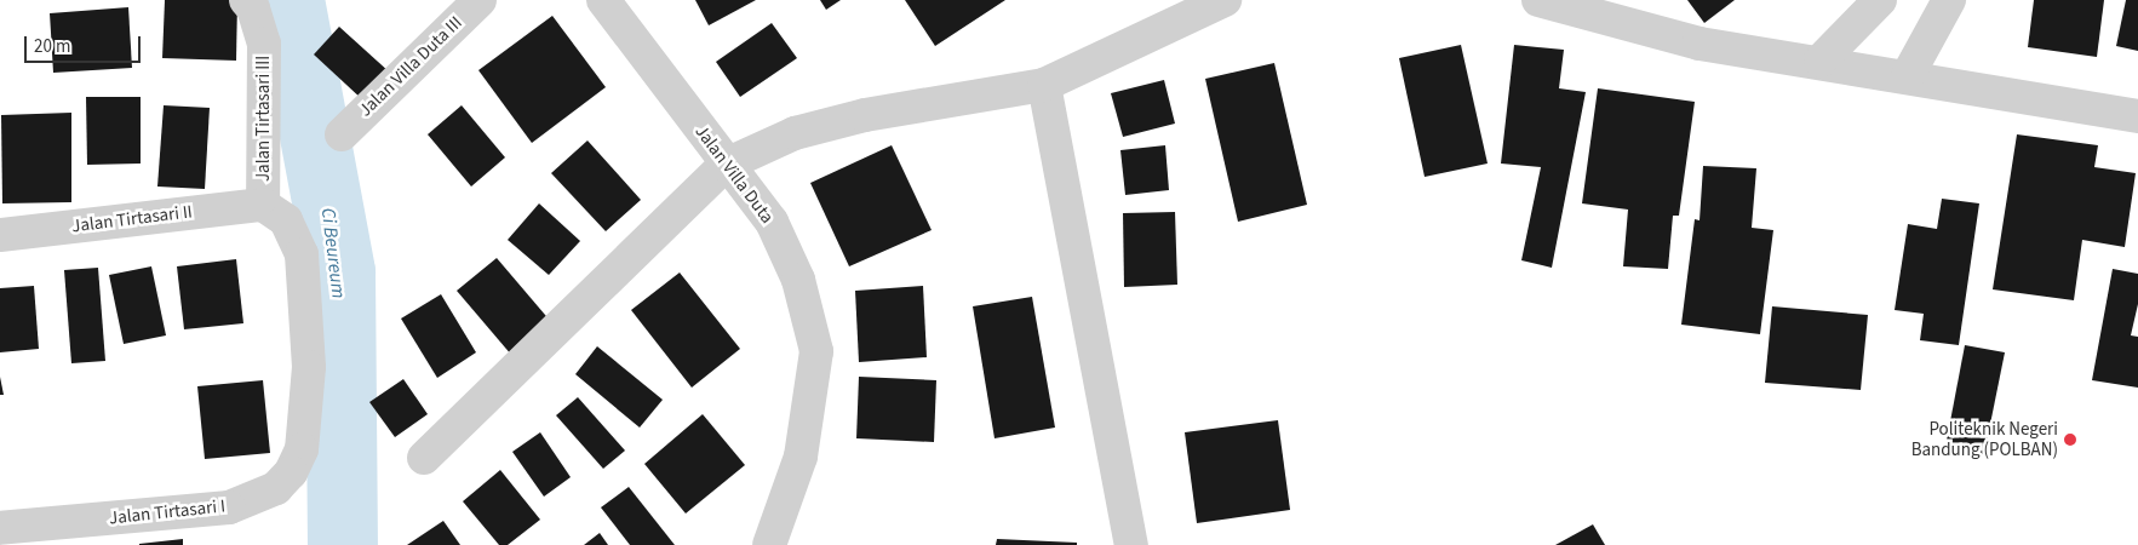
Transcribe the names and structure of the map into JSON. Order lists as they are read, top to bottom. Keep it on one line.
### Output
{"streets":{"street":["Jalan Villa Duta III","Jalan Tirtasari III","Jalan Villa Duta","Jalan Tirtasari II","Jalan Tirtasari I"]},"crossings":[["Jalan Tirtasari III","Jalan Tirtasari II"],["Jalan Tirtasari III","Jalan Tirtasari I"],["Jalan Tirtasari II","Jalan Tirtasari I"]],"water":["Ci Beureum"],"places":["Politeknik Negeri Bandung (POLBAN)"],"scale_bar":"20 m"}
